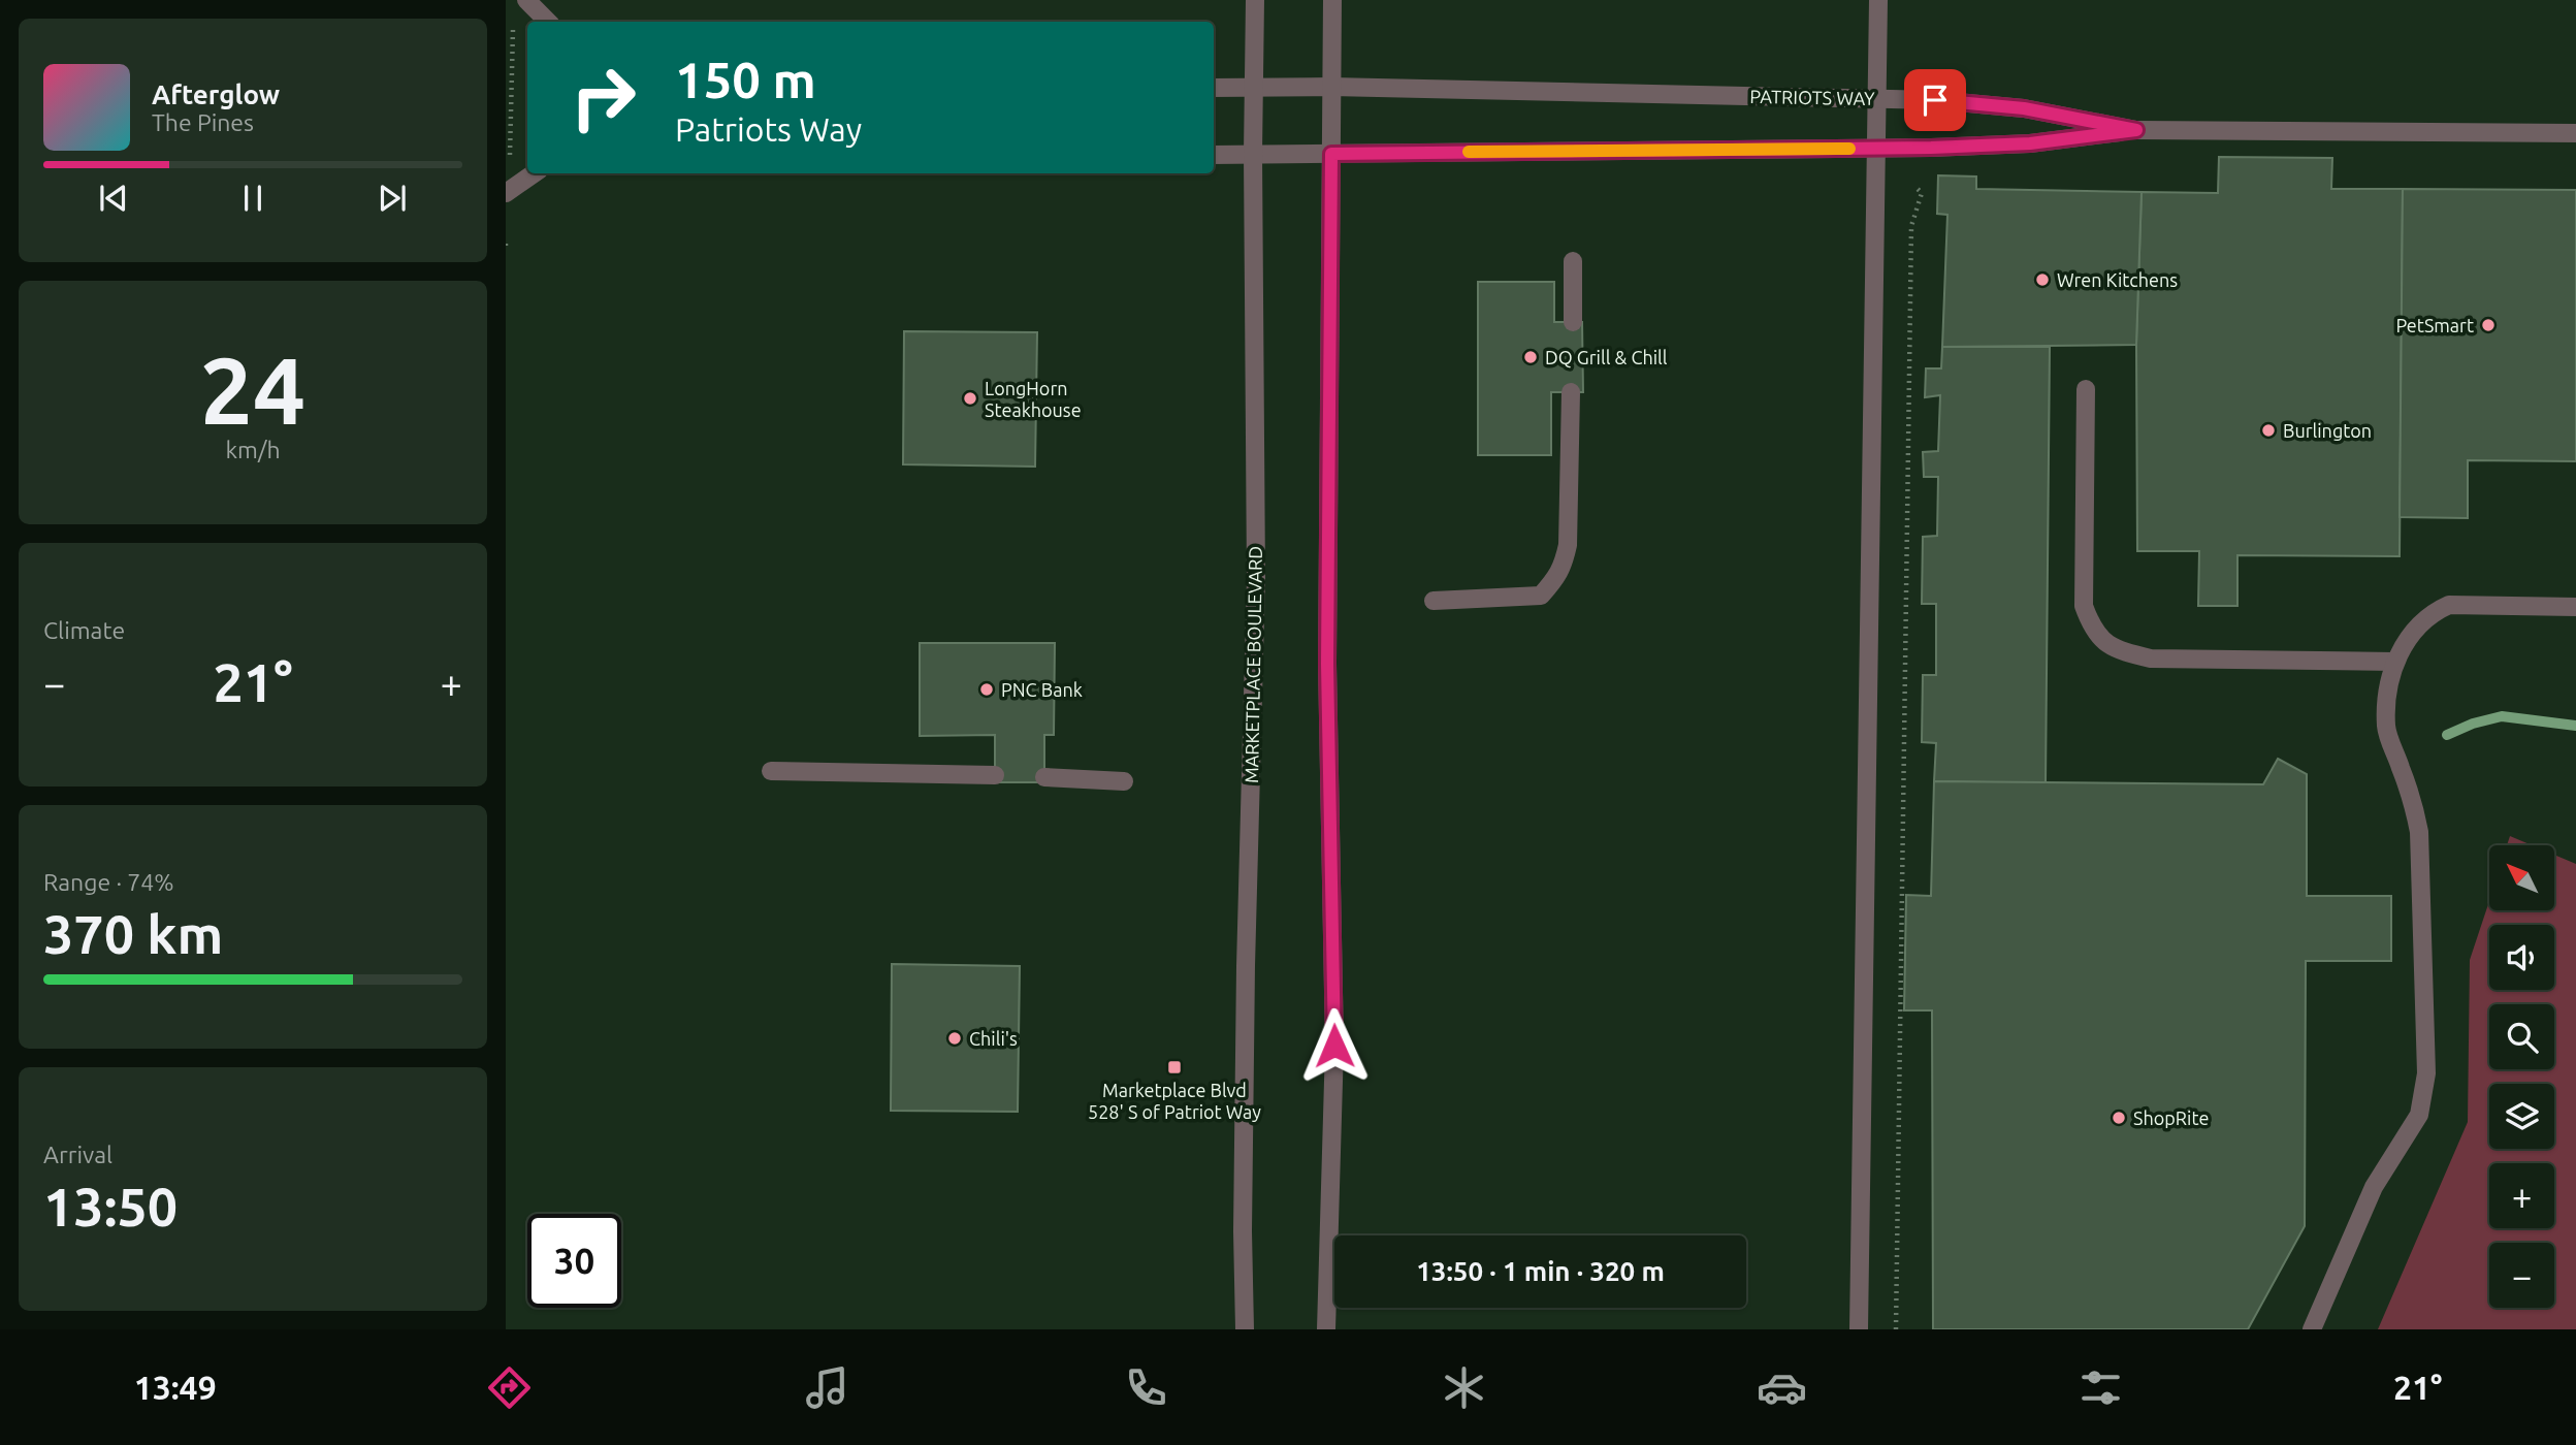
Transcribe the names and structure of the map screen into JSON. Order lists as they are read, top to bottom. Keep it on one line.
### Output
{"streets":{"street":["PATRIOTS WAY","MARKETPLACE BOULEVARD"]},"crossings":[["PATRIOTS WAY","MARKETPLACE BOULEVARD"]],"places":{"other":["Wren Kitchens","PetSmart","DQ Grill & Chill","LongHorn Steakhouse","Burlington","PNC Bank","Chili's","ShopRite"],"transit":["Marketplace Blvd 528' S of Patriot Way"]},"north":"top left","page":{"turn":["150 m","Patriots Way"],"song":["Afterglow","The Pines"],"tile":[["24","km/h"],"Climate",["Range · 74%","370 km"],["Arrival","13:50"]],"heat":["−","21°","+"],"map_buttons":["+","−"],"limit":"30","trip":"13:50 · 1 min · 320 m","tabs":["13:49","21°"]}}
